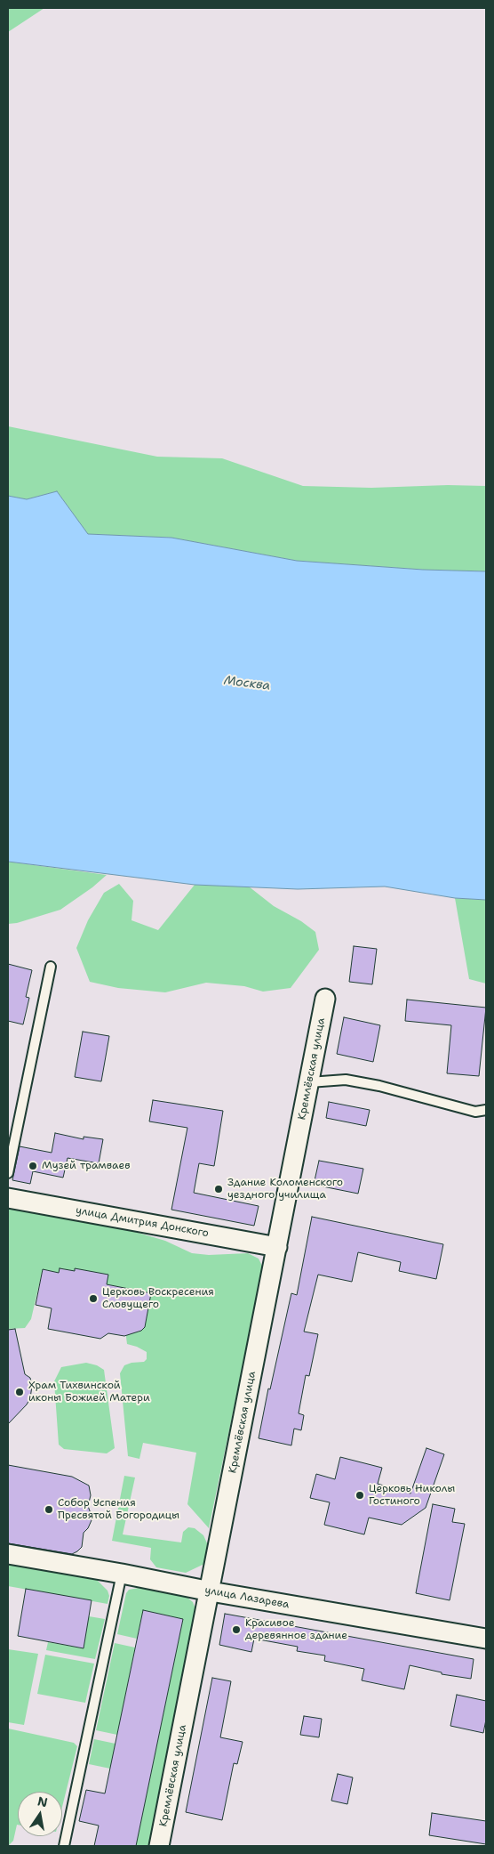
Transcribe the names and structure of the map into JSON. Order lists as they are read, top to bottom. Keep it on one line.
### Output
{"streets":{"street":["Кремлёвская улица","улица Дмитрия Донского","улица Лазарева"]},"crossings":[["Кремлёвская улица","улица Дмитрия Донского"],["Кремлёвская улица","улица Лазарева"]],"water":["Москва"],"places":["Музей трамваев","Здание Коломенского уездного училища","Церковь Воскресения Словущего","Храм Тихвинской иконы Божией Матери","Церковь Николы Гостиного","Собор Успения Пресвятой Богородицы","Красивое деревянное здание"],"north":"top"}
